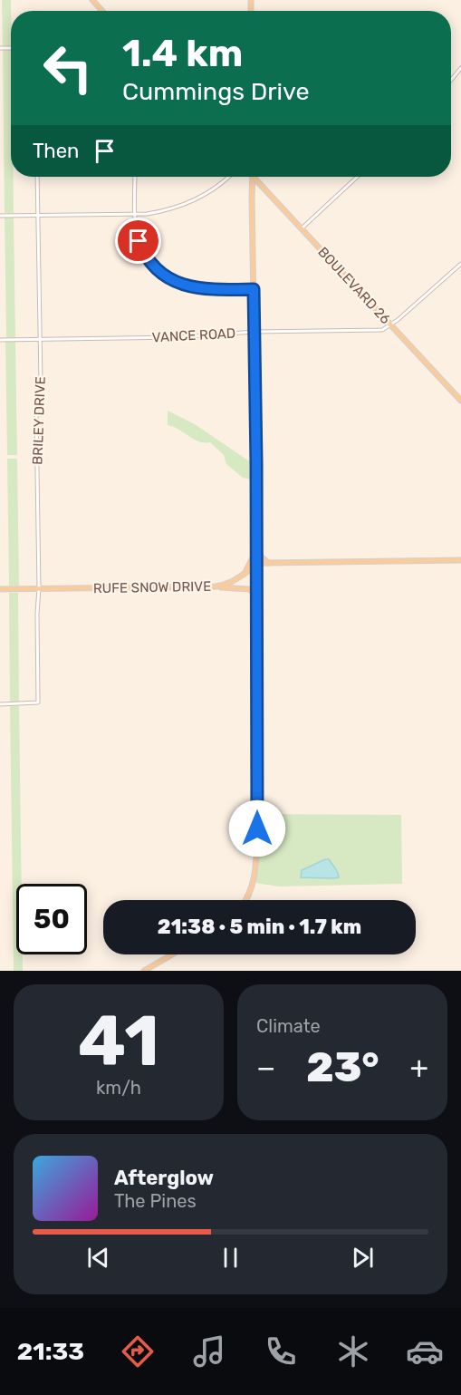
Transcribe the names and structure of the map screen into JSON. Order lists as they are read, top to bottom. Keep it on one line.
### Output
{"streets":{"main road":["BOULEVARD 26","RUFE SNOW DRIVE"],"street":["VANCE ROAD","BRILEY DRIVE"]},"crossings":[["BOULEVARD 26","VANCE ROAD"],["VANCE ROAD","BRILEY DRIVE"],["BRILEY DRIVE","RUFE SNOW DRIVE"]],"page":{"turn":["1.4 km","Cummings Drive"],"then":"Then","limit":"50","trip":"21:38 · 5 min · 1.7 km","tile":[["41","km/h"],"Climate"],"heat":["−","23°","+"],"song":["Afterglow","The Pines"],"tabs":"21:33"}}
